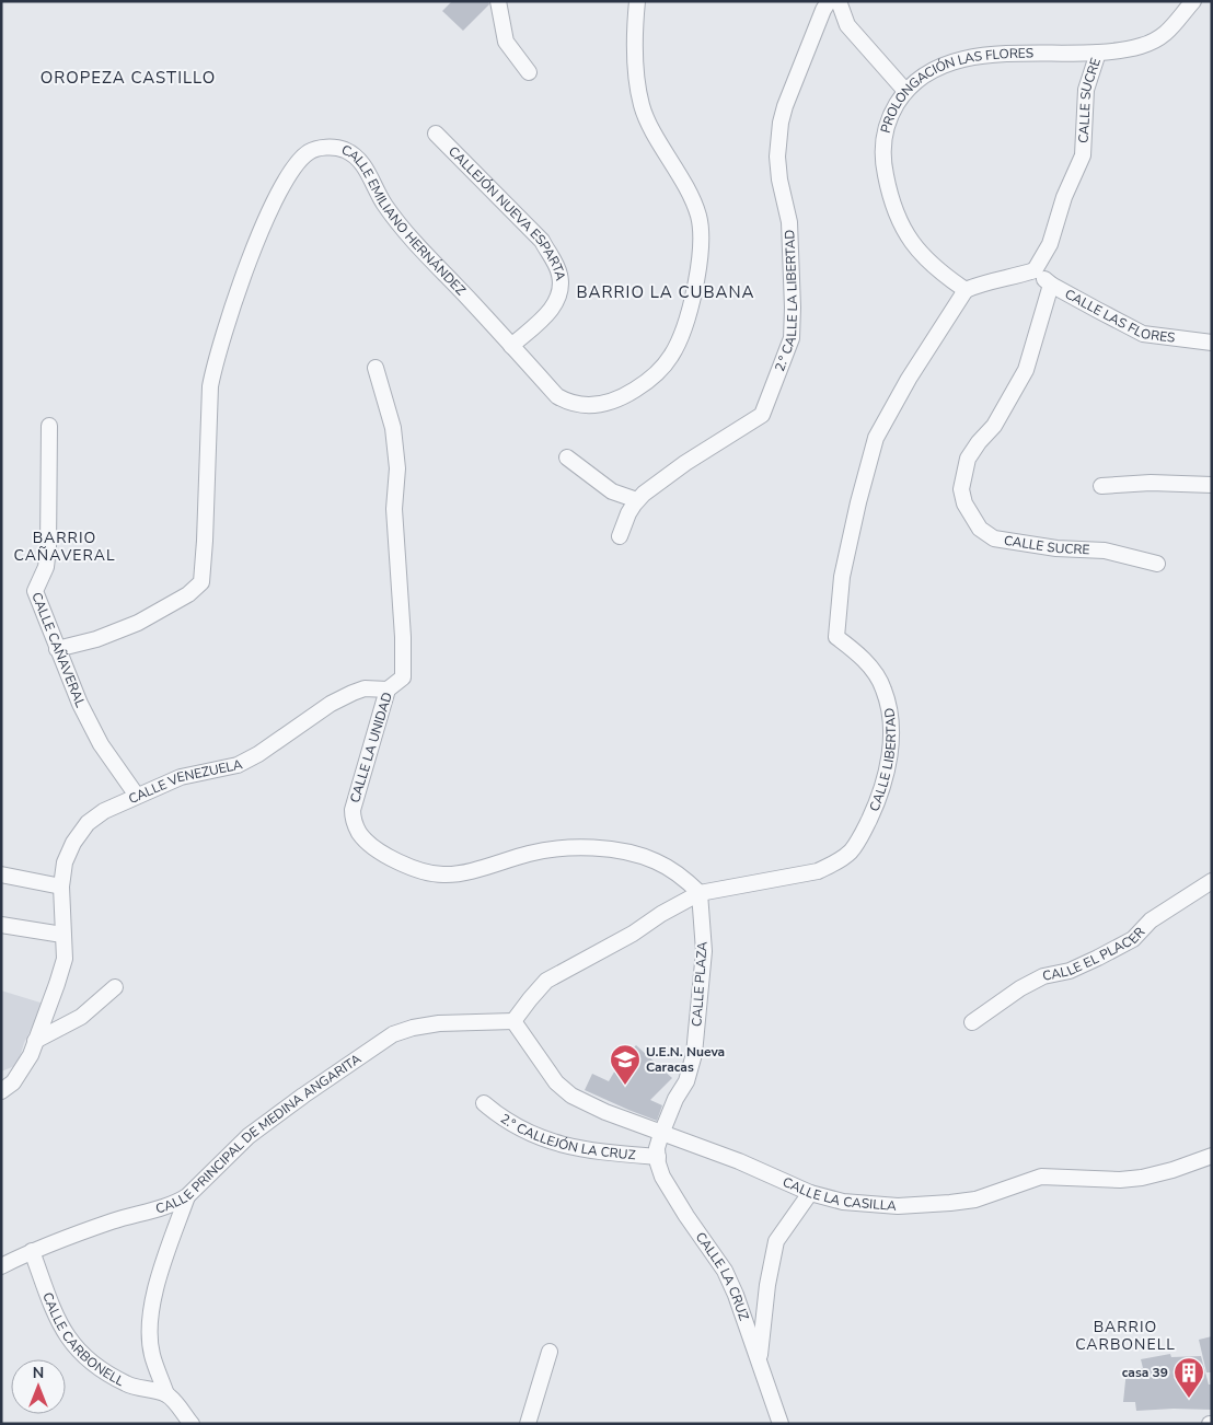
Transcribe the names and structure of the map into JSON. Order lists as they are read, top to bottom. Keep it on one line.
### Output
{"streets":{"street":["PROLONGACIÓN LAS FLORES","CALLE SUCRE","CALLEJÓN NUEVA ESPARTA","CALLE EMILIANO HERNÁNDEZ","2.° CALLE LA LIBERTAD","CALLE LAS FLORES","CALLE CAÑAVERAL","CALLE LA UNIDAD","CALLE LIBERTAD","CALLE VENEZUELA","CALLE EL PLACER","CALLE PLAZA","CALLE PRINCIPAL DE MEDINA ANGARITA","2.° CALLEJÓN LA CRUZ","CALLE LA CASILLA","CALLE LA CRUZ","CALLE CARBONELL"]},"crossings":[["PROLONGACIÓN LAS FLORES","CALLE SUCRE"],["PROLONGACIÓN LAS FLORES","CALLE LIBERTAD"],["CALLE SUCRE","CALLE LAS FLORES"],["CALLEJÓN NUEVA ESPARTA","CALLE EMILIANO HERNÁNDEZ"],["CALLE EMILIANO HERNÁNDEZ","CALLE CAÑAVERAL"],["CALLE CAÑAVERAL","CALLE VENEZUELA"],["CALLE LA UNIDAD","CALLE LIBERTAD"],["CALLE LA UNIDAD","CALLE VENEZUELA"],["CALLE LA UNIDAD","CALLE PLAZA"],["CALLE LIBERTAD","CALLE PLAZA"],["CALLE LIBERTAD","CALLE PRINCIPAL DE MEDINA ANGARITA"],["CALLE LIBERTAD","CALLE LA CASILLA"],["CALLE PLAZA","CALLE LA CASILLA"],["CALLE PLAZA","CALLE LA CRUZ"],["CALLE PRINCIPAL DE MEDINA ANGARITA","CALLE LA CASILLA"],["CALLE PRINCIPAL DE MEDINA ANGARITA","CALLE CARBONELL"],["2.° CALLEJÓN LA CRUZ","CALLE LA CRUZ"],["CALLE LA CASILLA","CALLE LA CRUZ"]],"districts":["OROPEZA CASTILLO","BARRIO LA CUBANA","BARRIO CAÑAVERAL","BARRIO CARBONELL"],"places":{"school or university":["U.E.N. Nueva Caracas"],"building":["casa 39"]},"north":"top"}
